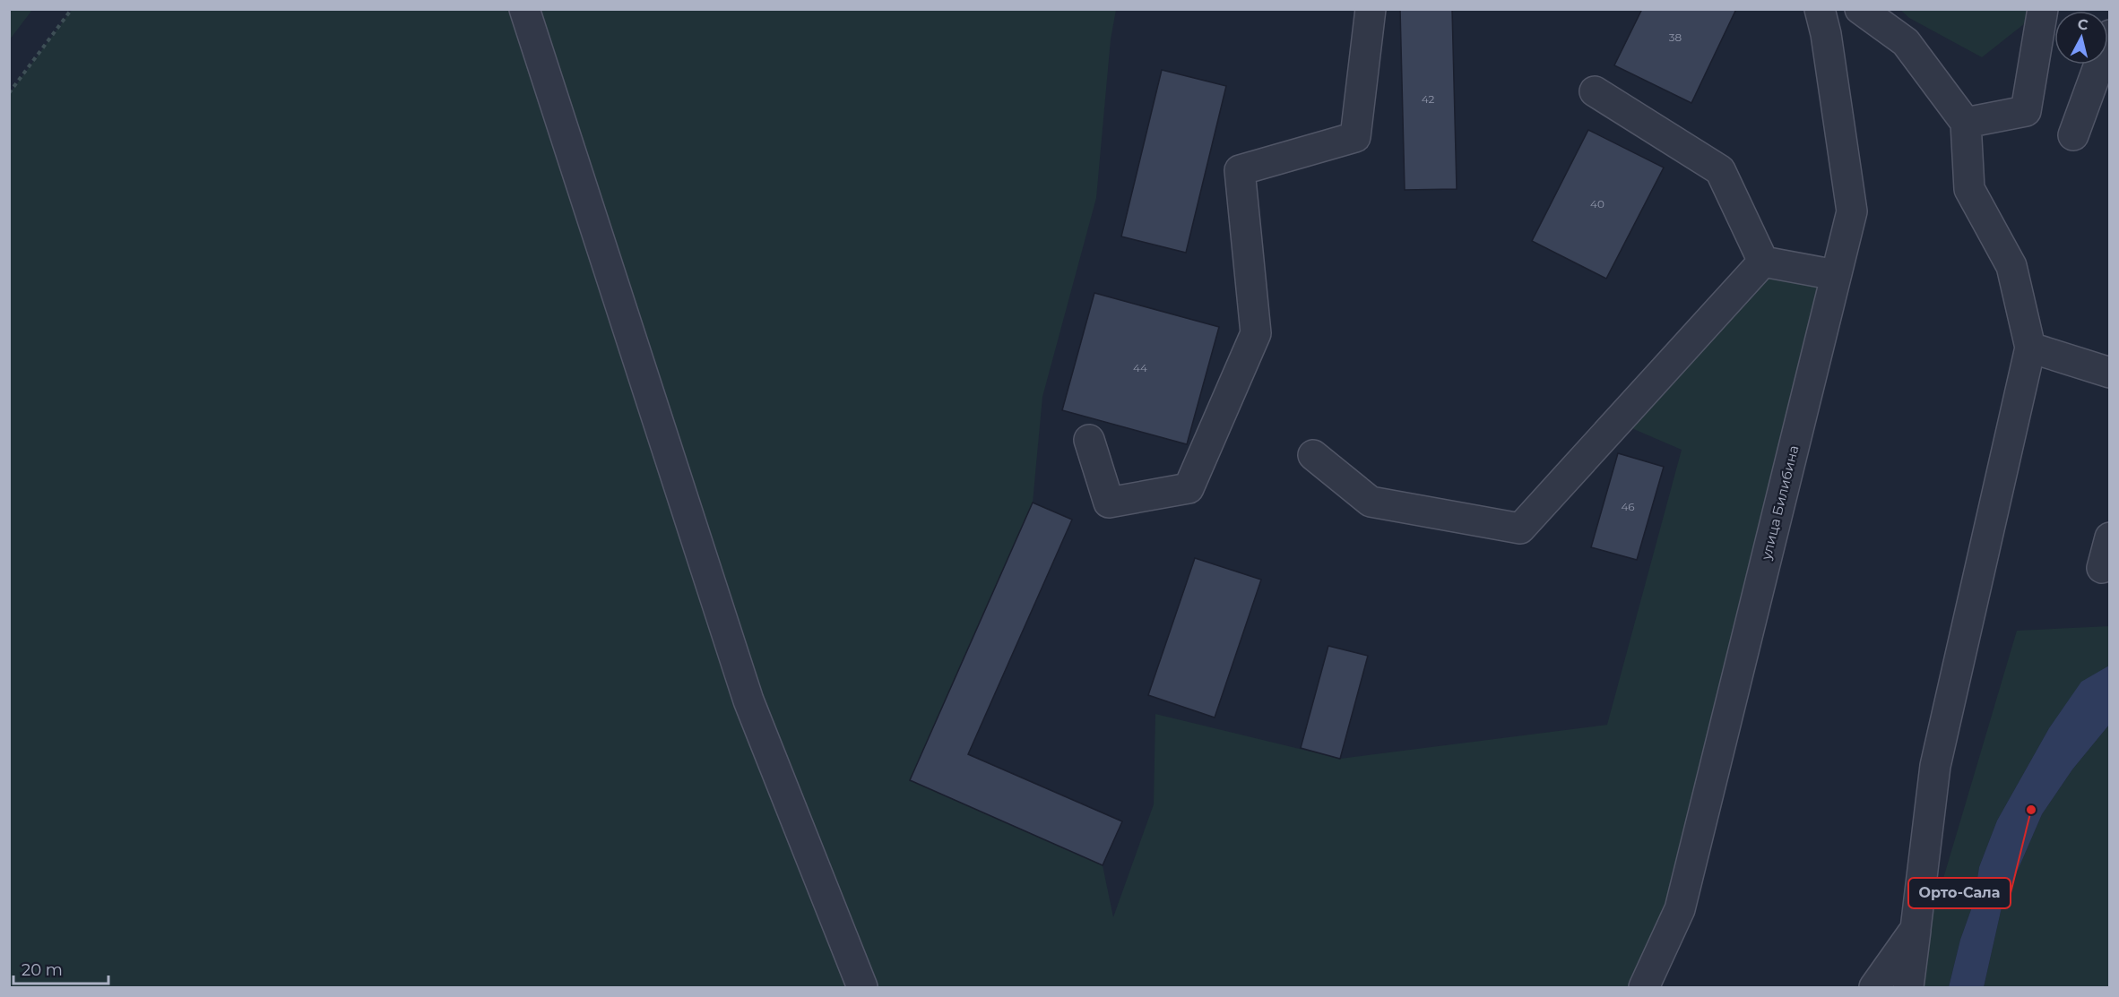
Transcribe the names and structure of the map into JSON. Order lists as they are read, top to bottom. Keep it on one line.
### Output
{"streets":{"street":["улица Билибина"]},"places":["Орто-Сала"],"house_numbers":["38","42","40","44","46"],"scale_bar":"20 m","north":"top"}
